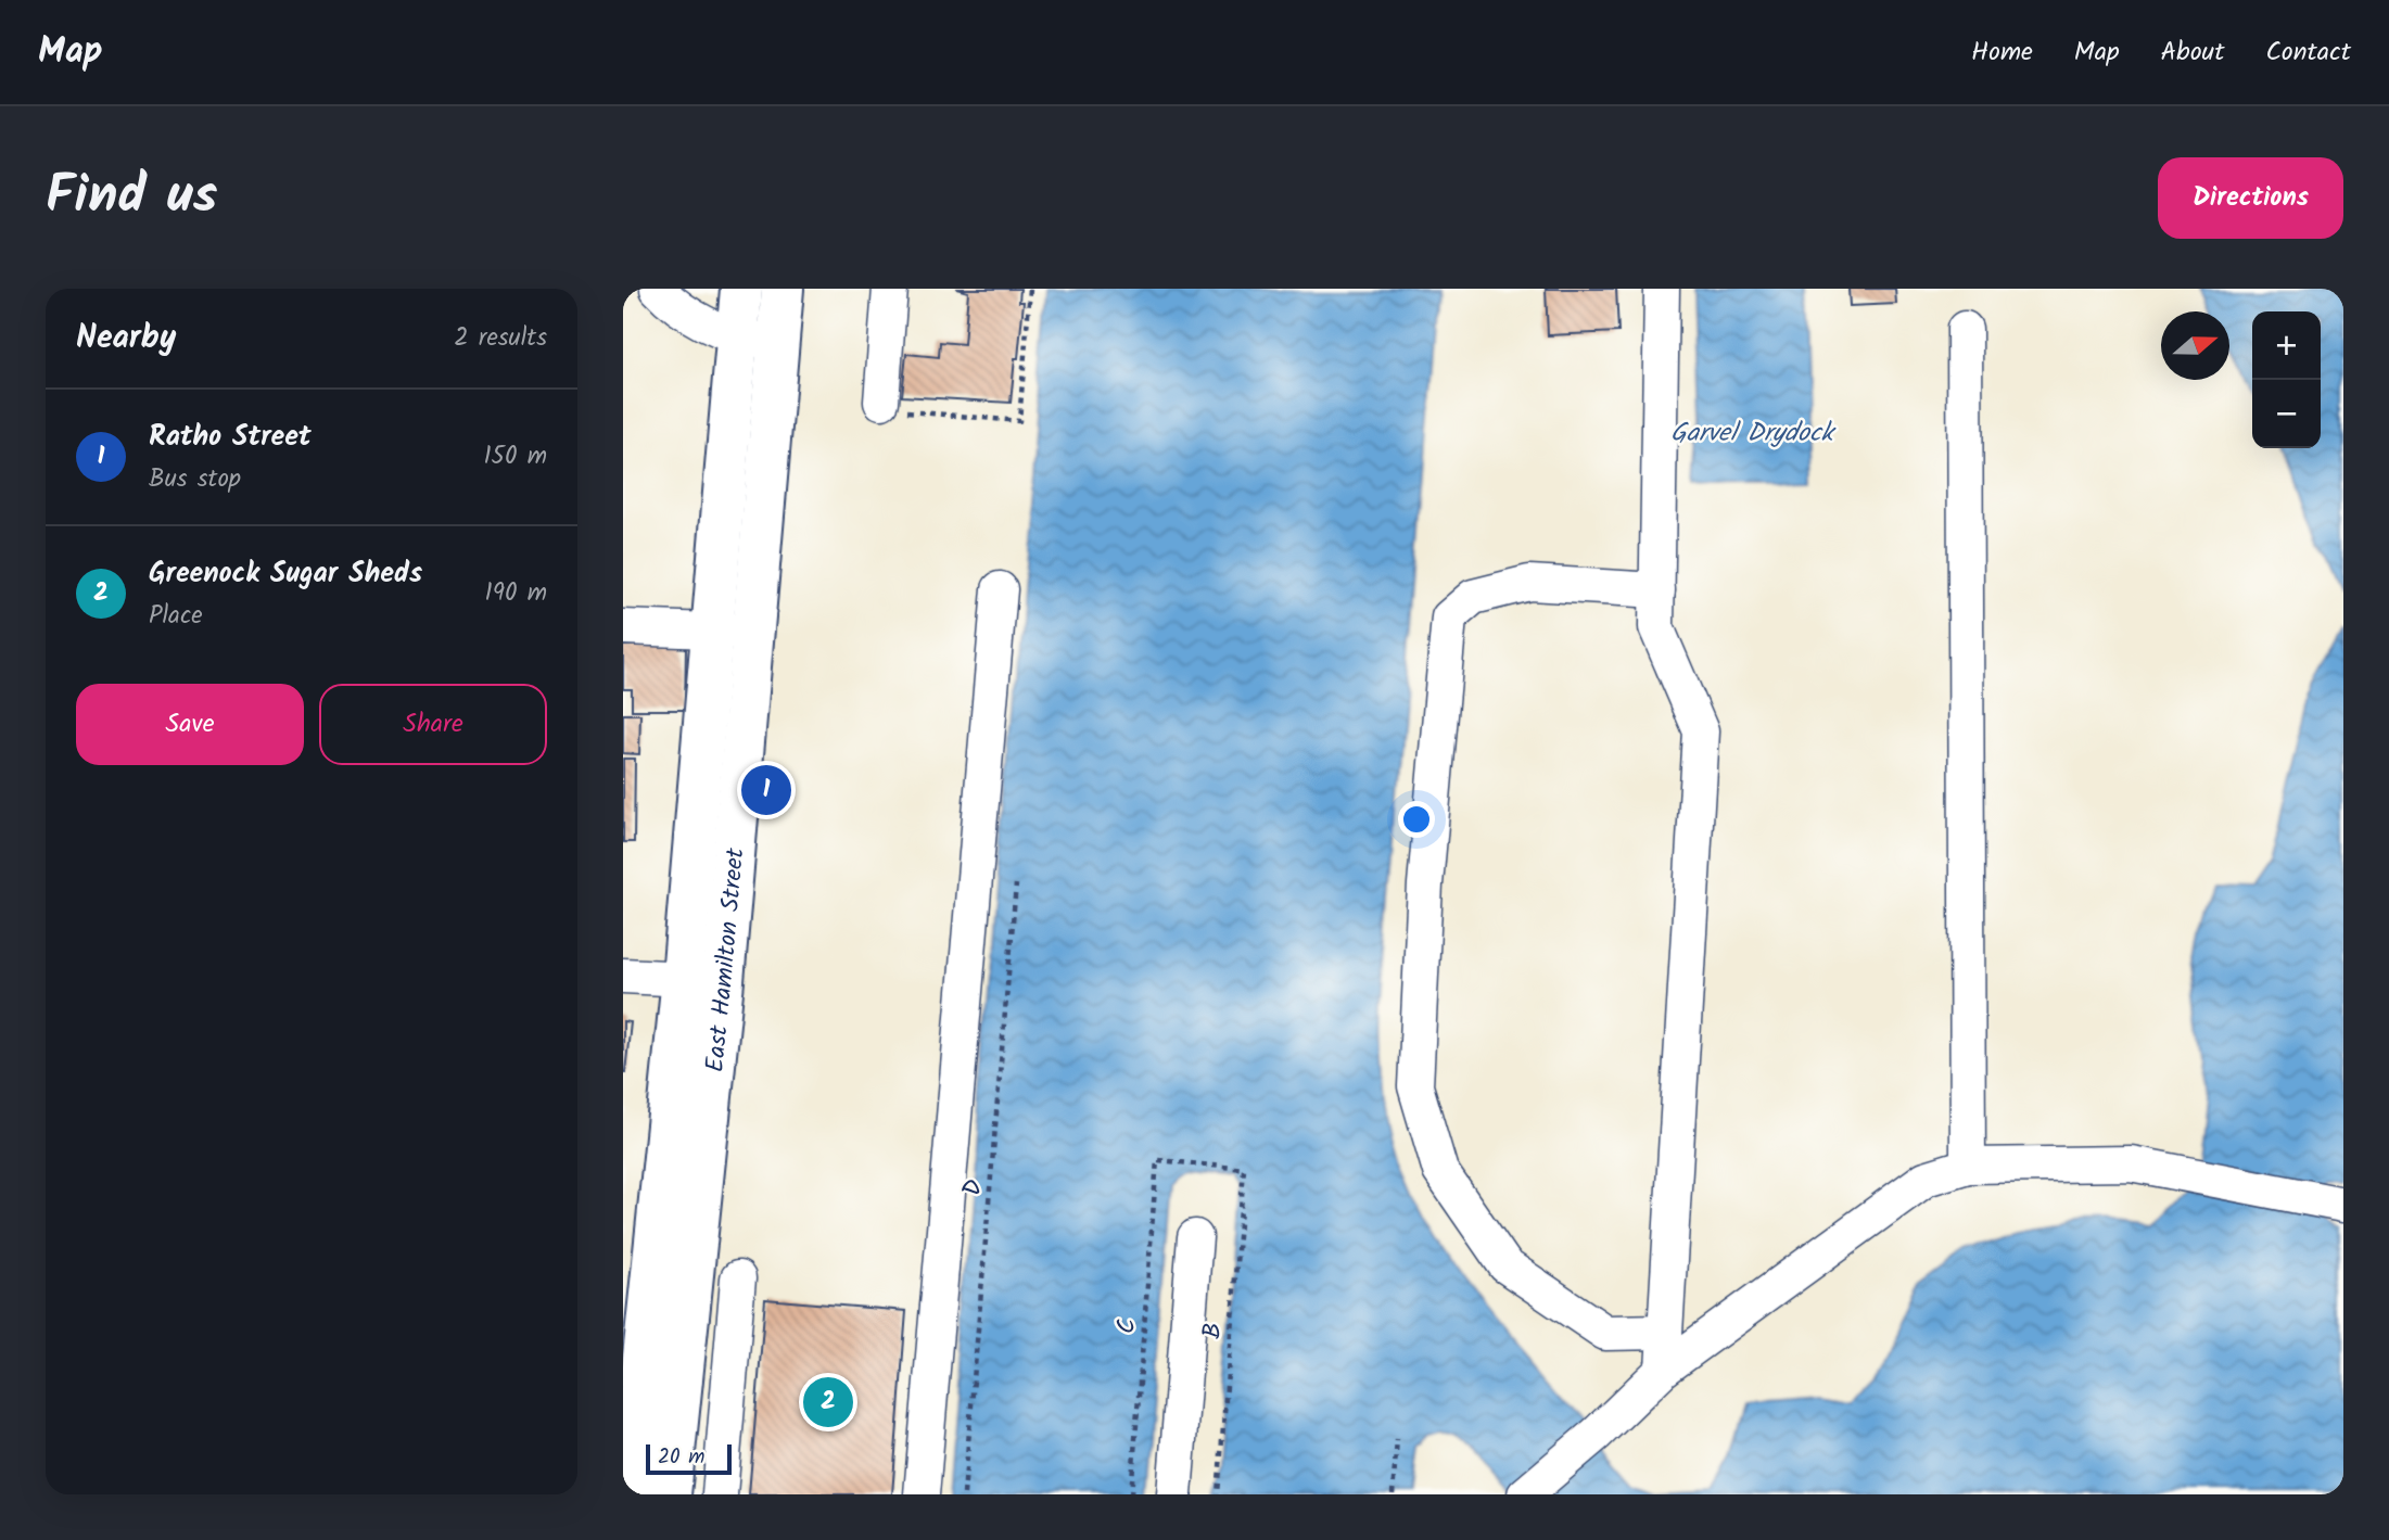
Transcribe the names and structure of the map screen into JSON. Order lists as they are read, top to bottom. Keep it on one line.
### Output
{"streets":{"highway":["East Hamilton Street"],"path":["D","C","B"]},"crossings":[["C","B"]],"water":["Garvel Drydock"],"scale_bar":"20 m","north":"right","page":{"header":"Map","nav":["Home","Map","About","Contact"],"title":"Find us","buttons":["Directions",["Save","Share"]],"heading":["Nearby","2 results"],"map_buttons":["+","−"],"list":[{"mark":"1","name":"Ratho Street","note":"Bus stop","value":"150 m"},{"mark":"2","name":"Greenock Sugar Sheds","note":"Place","value":"190 m"}],"pins":["1","2"],"scale":"20 m"}}
